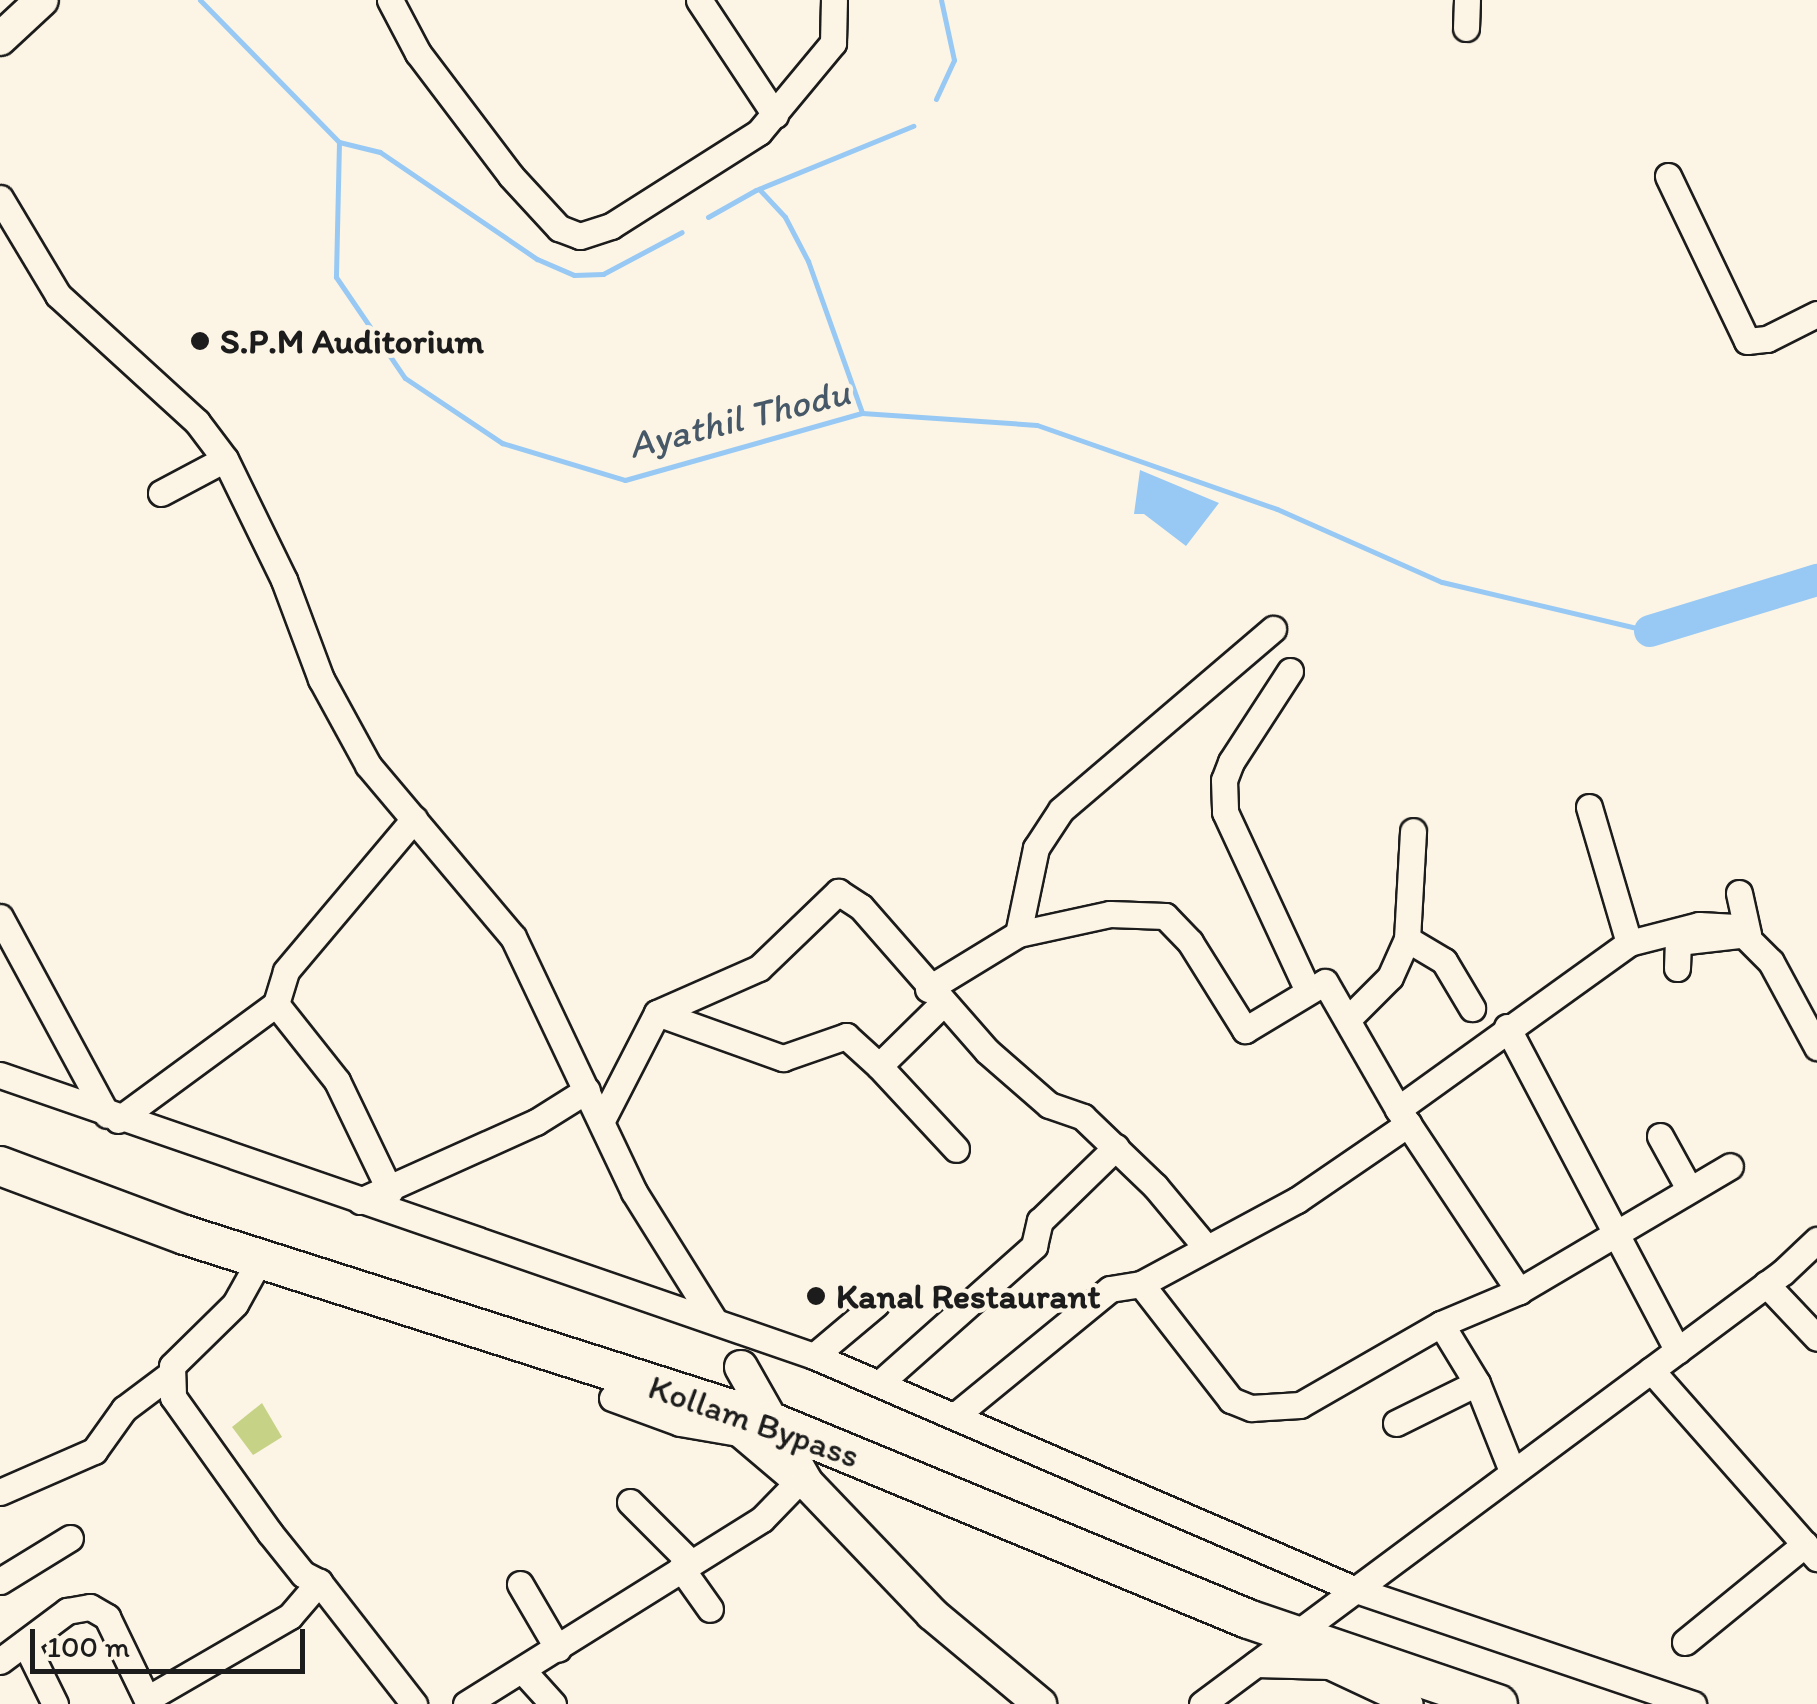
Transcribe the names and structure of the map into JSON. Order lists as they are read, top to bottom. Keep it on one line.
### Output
{"streets":{"highway":["Kollam Bypass"]},"water":["Ayathil Thodu"],"places":["S.P.M Auditorium","Kanal Restaurant"],"scale_bar":"100 m"}
